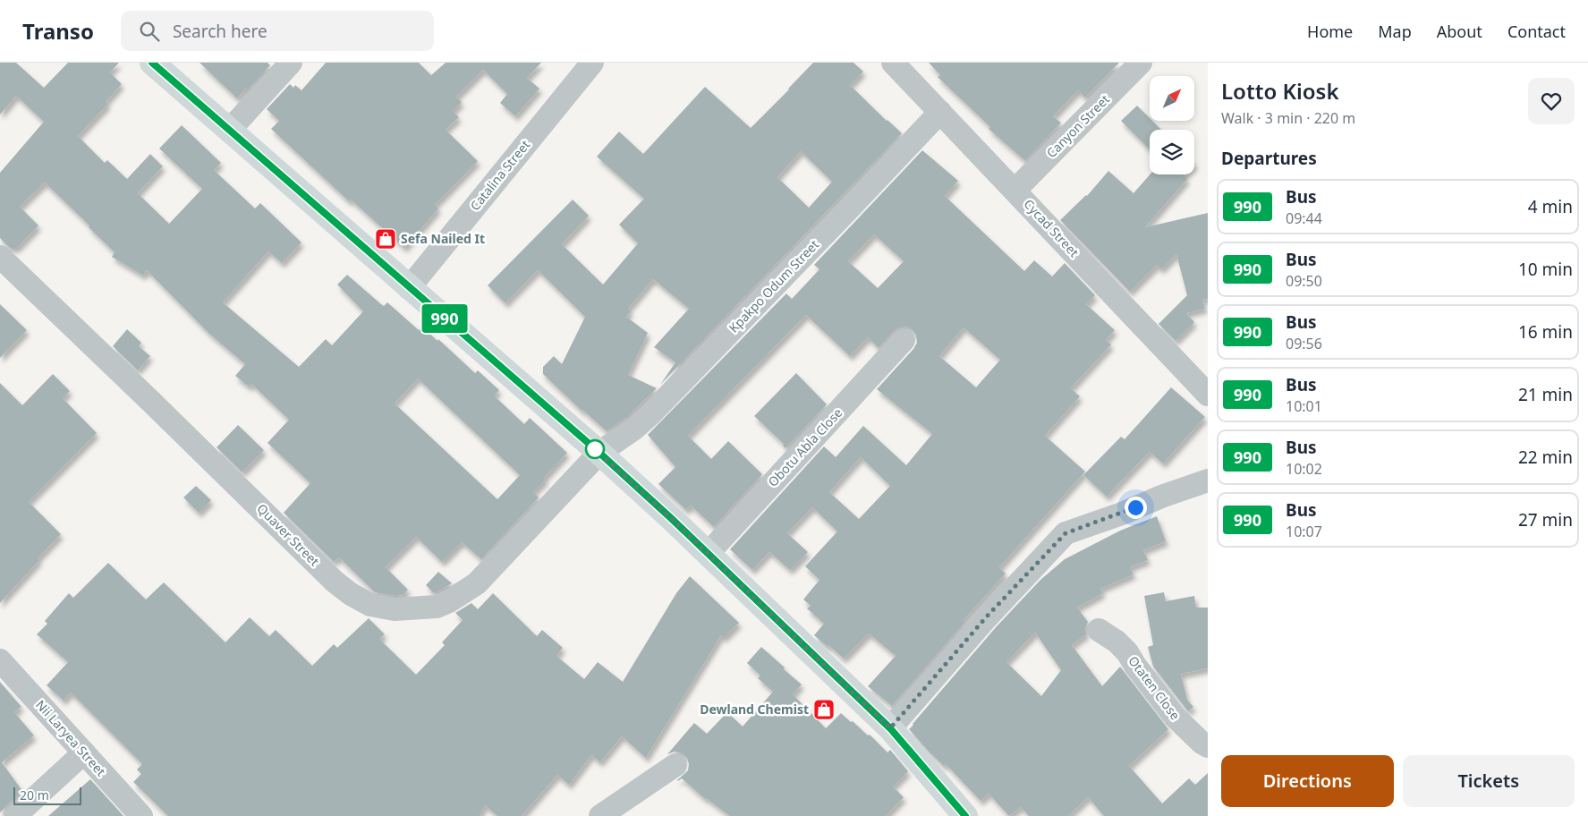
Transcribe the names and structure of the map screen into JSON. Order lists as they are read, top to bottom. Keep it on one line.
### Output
{"streets":{"street":["Canyon Street","Catalina Street","Cycad Street","Kpakpo Odum Street","Obotu Abla Close","Quaver Street","Otaten Close","Nii Laryea Street"]},"crossings":[["Canyon Street","Cycad Street"],["Cycad Street","Kpakpo Odum Street"],["Kpakpo Odum Street","Quaver Street"]],"places":{"shop":["Sefa Nailed It","Dewland Chemist"]},"lines":["bus line 990"],"scale_bar":"20 m","north":"top right","page":{"header":"Transo","search":"Search here","nav":["Home","Map","About","Contact"],"on_map":"990","heading":[["Lotto Kiosk","Walk · 3 min · 220 m"],"Departures"],"list":[{"mark":"990","name":"Bus","note":"09:44","value":"4 min"},{"mark":"990","name":"Bus","note":"09:50","value":"10 min"},{"mark":"990","name":"Bus","note":"09:56","value":"16 min"},{"mark":"990","name":"Bus","note":"10:01","value":"21 min"},{"mark":"990","name":"Bus","note":"10:02","value":"22 min"},{"mark":"990","name":"Bus","note":"10:07","value":"27 min"}],"buttons":["Directions","Tickets"],"scale":"20 m"}}
